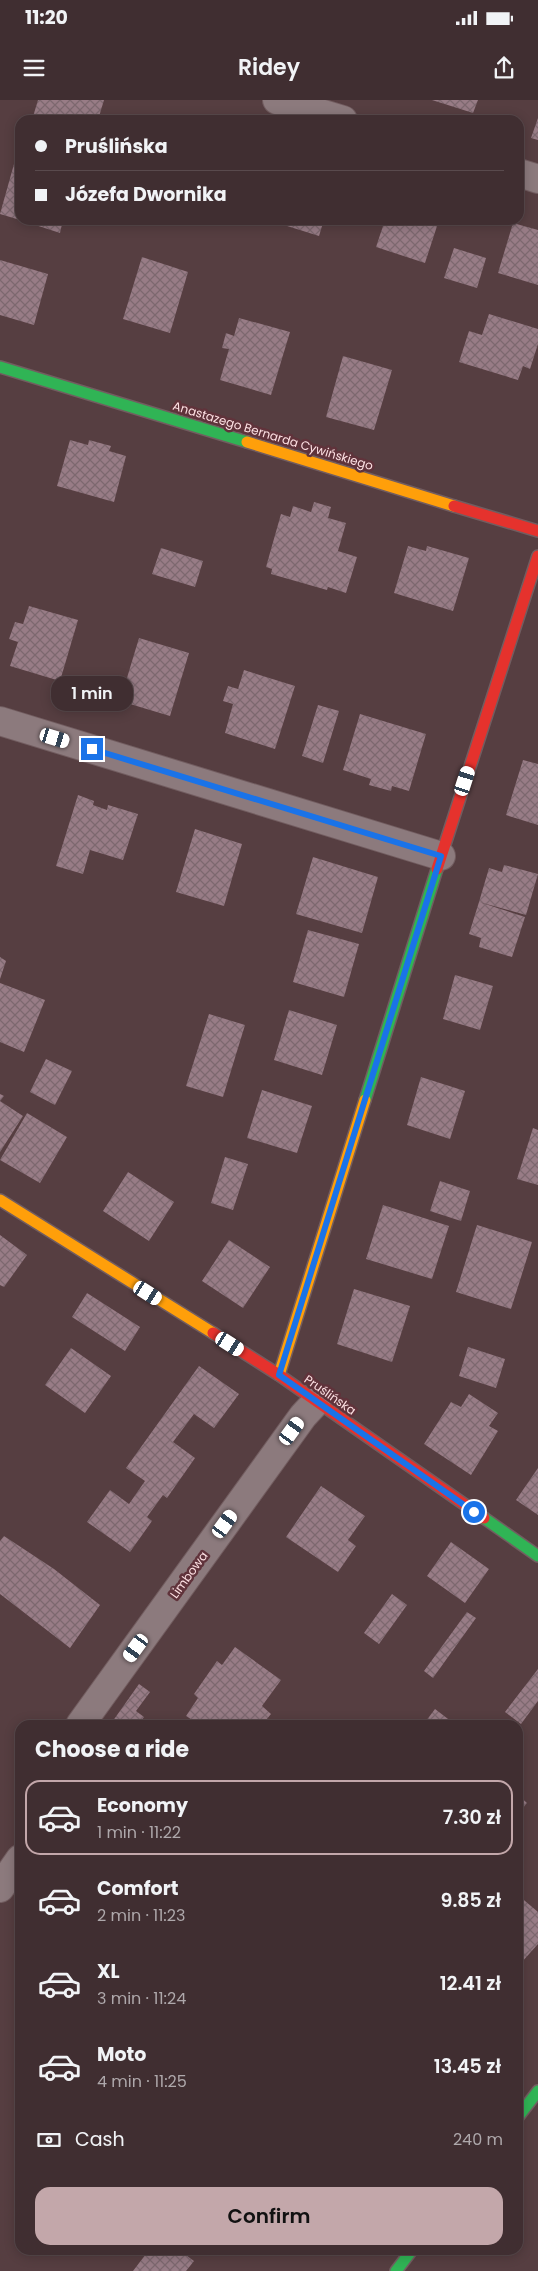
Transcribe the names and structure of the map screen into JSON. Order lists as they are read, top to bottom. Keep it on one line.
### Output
{"streets":{"street":["Anastazego Bernarda Cywińskiego","Pruślińska","Limbowa"]},"crossings":[["Pruślińska","Limbowa"]],"page":{"status":"11:20","header":"Ridey","banner":["Pruślińska","Józefa Dwornika"],"bubble":"1 min","heading":"Choose a ride","list":[{"name":"Economy","note":"1 min · 11:22","value":"7.30 zł"},{"name":"Comfort","note":"2 min · 11:23","value":"9.85 zł"},{"name":"XL","note":"3 min · 11:24","value":"12.41 zł"},{"name":"Moto","note":"4 min · 11:25","value":"13.45 zł"}],"pay":["Cash","240 m"],"buttons":"Confirm"}}
